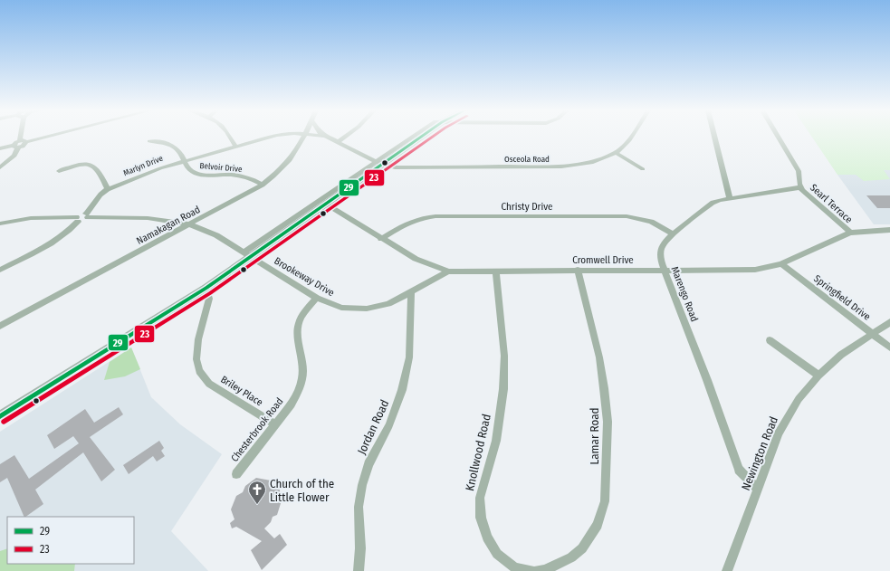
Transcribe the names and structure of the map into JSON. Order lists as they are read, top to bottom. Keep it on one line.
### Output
{"streets":{"street":["Osceola Road","Marlyn Drive","Belvoir Drive","Searl Terrace","Christy Drive","Namakagan Road","Cromwell Drive","Brookeway Drive","Marengo Road","Springfield Drive","Briley Place","Jordan Road","Chesterbrook Road","Lamar Road","Knollwood Road","Newington Road"]},"crossings":[["Osceola Road","Marlyn Drive"],["Marlyn Drive","Belvoir Drive"],["Marlyn Drive","Brookeway Drive"],["Belvoir Drive","Namakagan Road"],["Searl Terrace","Cromwell Drive"],["Searl Terrace","Marengo Road"],["Christy Drive","Cromwell Drive"],["Christy Drive","Marengo Road"],["Namakagan Road","Brookeway Drive"],["Cromwell Drive","Brookeway Drive"],["Cromwell Drive","Marengo Road"],["Cromwell Drive","Springfield Drive"],["Cromwell Drive","Lamar Road"],["Cromwell Drive","Knollwood Road"],["Brookeway Drive","Jordan Road"],["Brookeway Drive","Chesterbrook Road"],["Marengo Road","Newington Road"],["Springfield Drive","Newington Road"],["Briley Place","Chesterbrook Road"]],"places":{"church":["Church of the Little Flower"]},"lines":["transit line 29","transit line 23"],"legend":["29","23"]}
